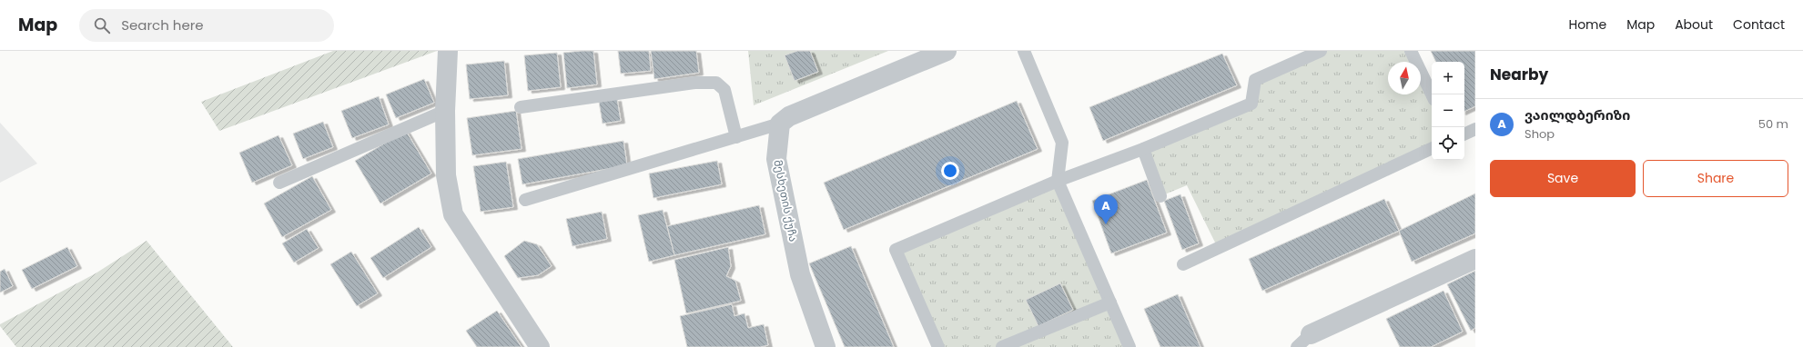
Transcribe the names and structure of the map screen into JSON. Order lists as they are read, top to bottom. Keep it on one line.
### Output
{"streets":{"street":["მესხეთის ქუჩა"]},"north":"top","page":{"header":"Map","search":"Search here","nav":["Home","Map","About","Contact"],"heading":"Nearby","map_buttons":["+","−"],"list":[{"mark":"A","name":"ვაილდბერიზი","note":"Shop","value":"50 m"}],"buttons":["Save","Share"],"pins":"A"}}
